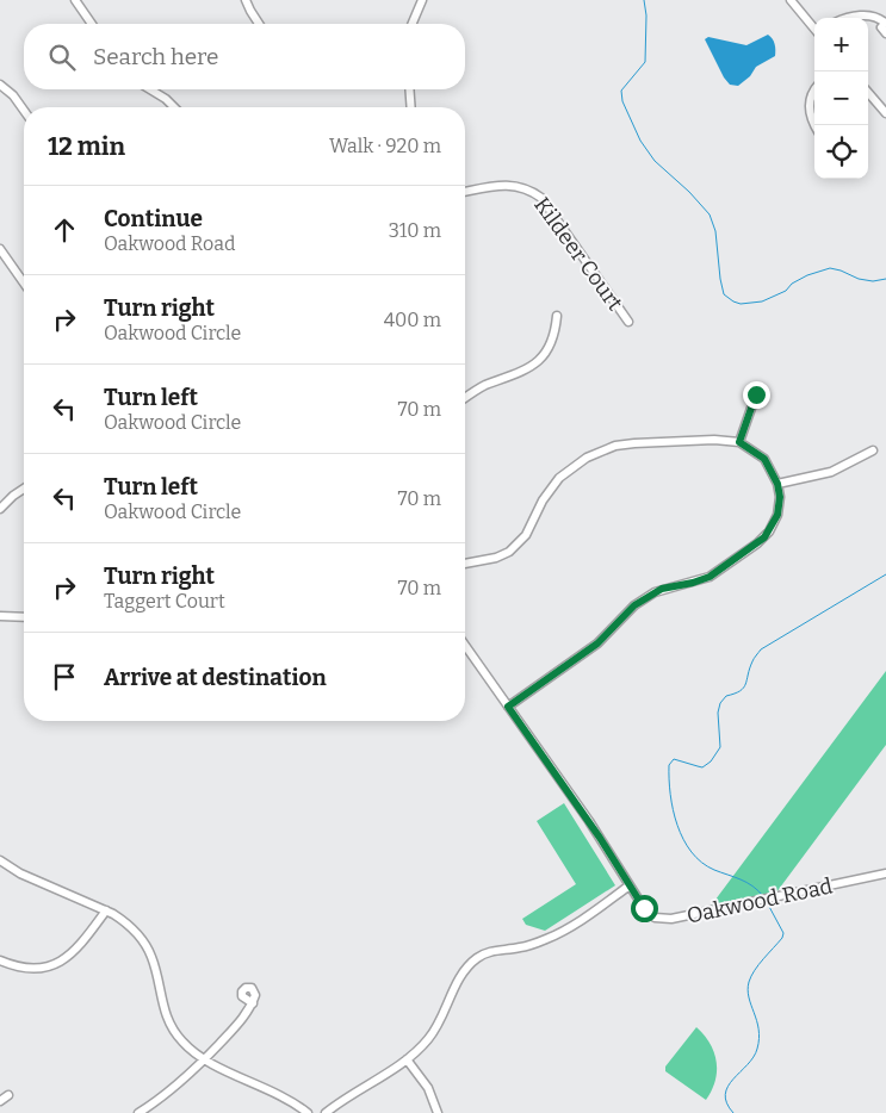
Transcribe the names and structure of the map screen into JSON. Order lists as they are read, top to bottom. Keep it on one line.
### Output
{"streets":{"street":["Kildeer Court","Oakwood Road"]},"page":{"map_buttons":["+","−"],"search":"Search here","heading":["12 min","Walk · 920 m"],"list":[["Continue","Oakwood Road","310 m"],["Turn right","Oakwood Circle","400 m"],["Turn left","Oakwood Circle","70 m"],["Turn left","Oakwood Circle","70 m"],["Turn right","Taggert Court","70 m"],"Arrive at destination"]}}
